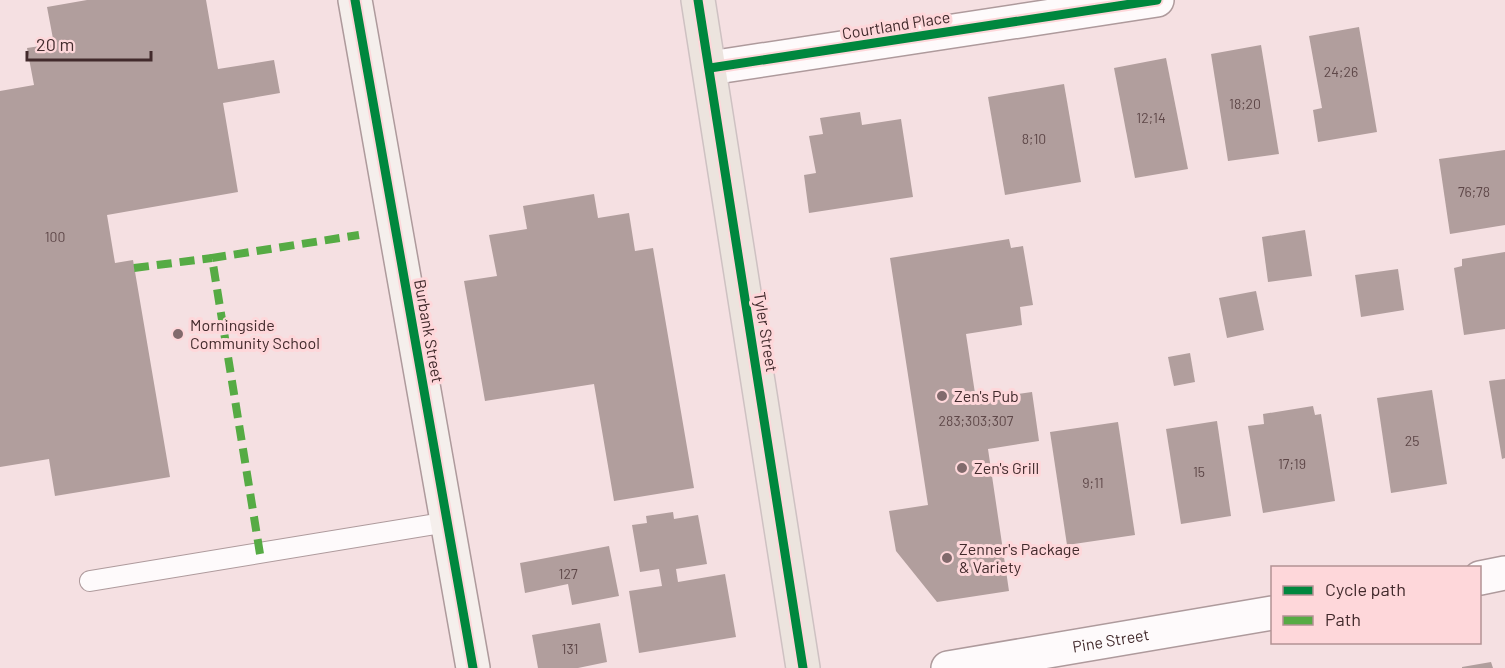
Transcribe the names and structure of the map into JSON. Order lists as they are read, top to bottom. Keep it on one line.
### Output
{"streets":{"main road":["Tyler Street"],"street":["Courtland Place","Burbank Street","Pine Street"]},"crossings":[["Courtland Place","Tyler Street"]],"places":["Morningside Community School","Zen's Pub","Zen's Grill","Zenner's Package & Variety"],"house_numbers":["24;26","18;20","12;14","8;10","76;78","100","283;303;307","25","17;19","15","9;11","127","131"],"legend":["Cycle path","Path"],"scale_bar":"20 m"}
